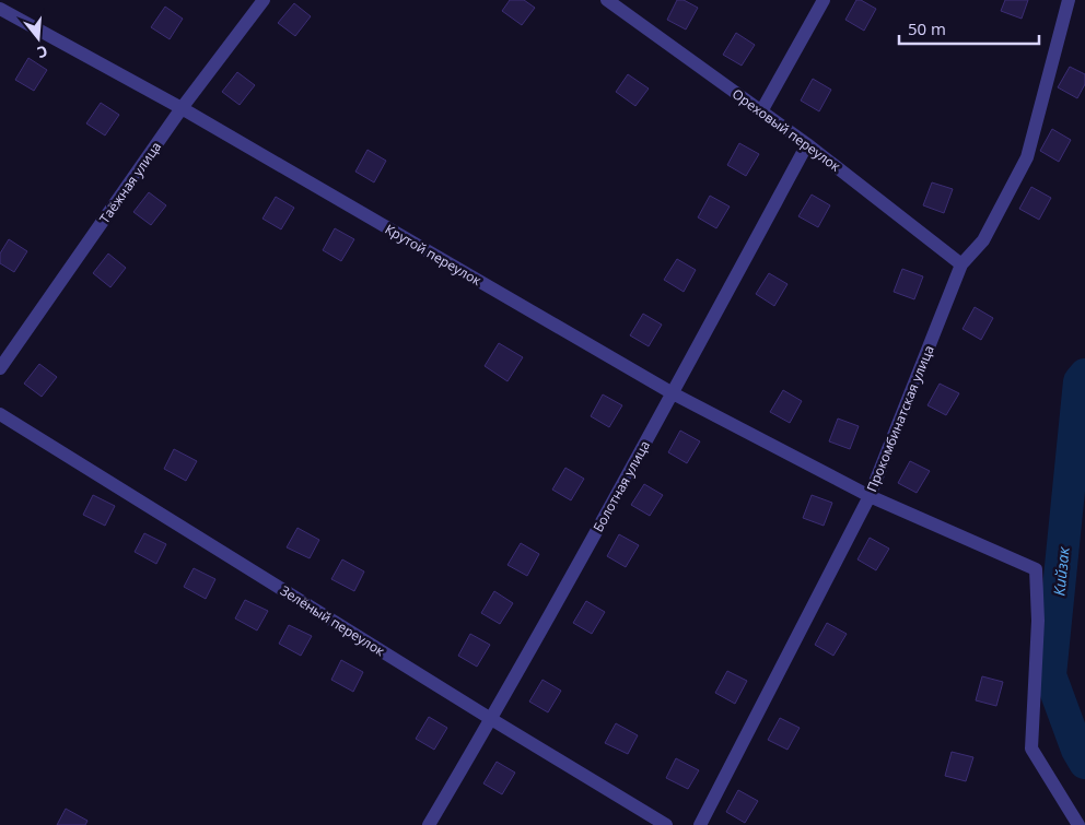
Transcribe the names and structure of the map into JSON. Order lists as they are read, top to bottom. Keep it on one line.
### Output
{"streets":{"street":["Ореховый переулок","Таёжная улица","Крутой переулок","Прокомбинатская улица","Болотная улица","Зелёный переулок"]},"crossings":[["Ореховый переулок","Прокомбинатская улица"],["Ореховый переулок","Болотная улица"],["Таёжная улица","Крутой переулок"],["Крутой переулок","Прокомбинатская улица"],["Крутой переулок","Болотная улица"],["Болотная улица","Зелёный переулок"]],"water":["Кийзак"],"scale_bar":"50 m","north":"bottom"}
